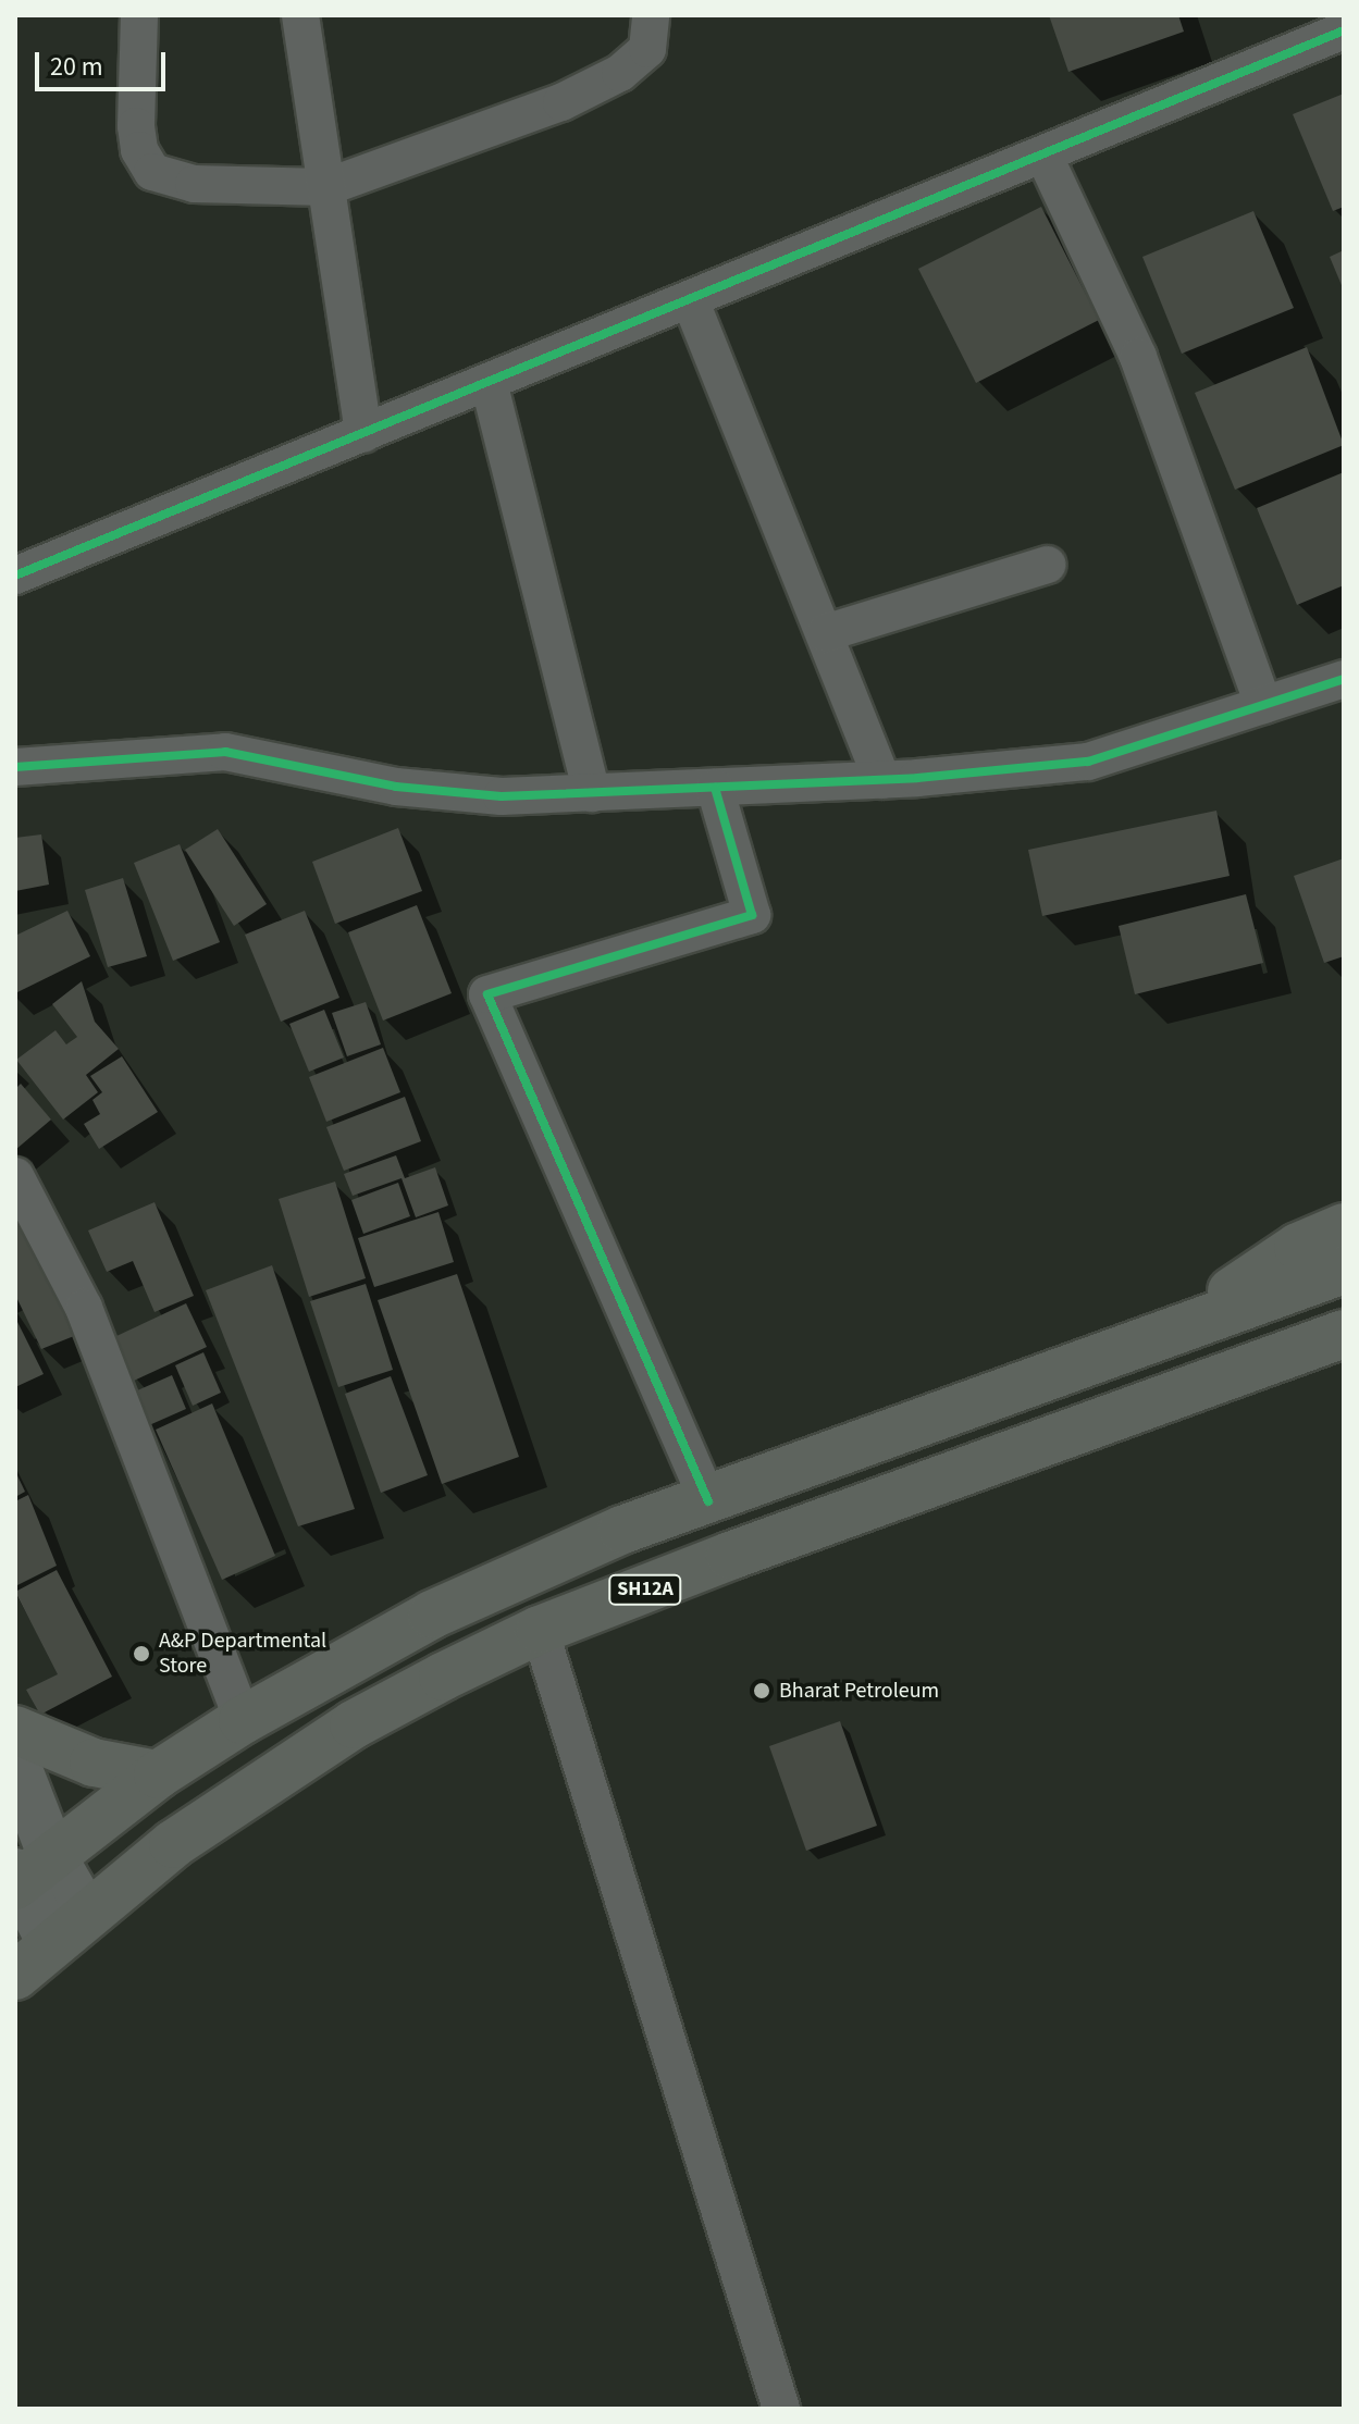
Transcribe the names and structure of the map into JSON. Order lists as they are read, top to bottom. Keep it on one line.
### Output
{"streets":{"main road":["SH12A"]},"places":["A&P Departmental Store","Bharat Petroleum"],"scale_bar":"20 m"}
